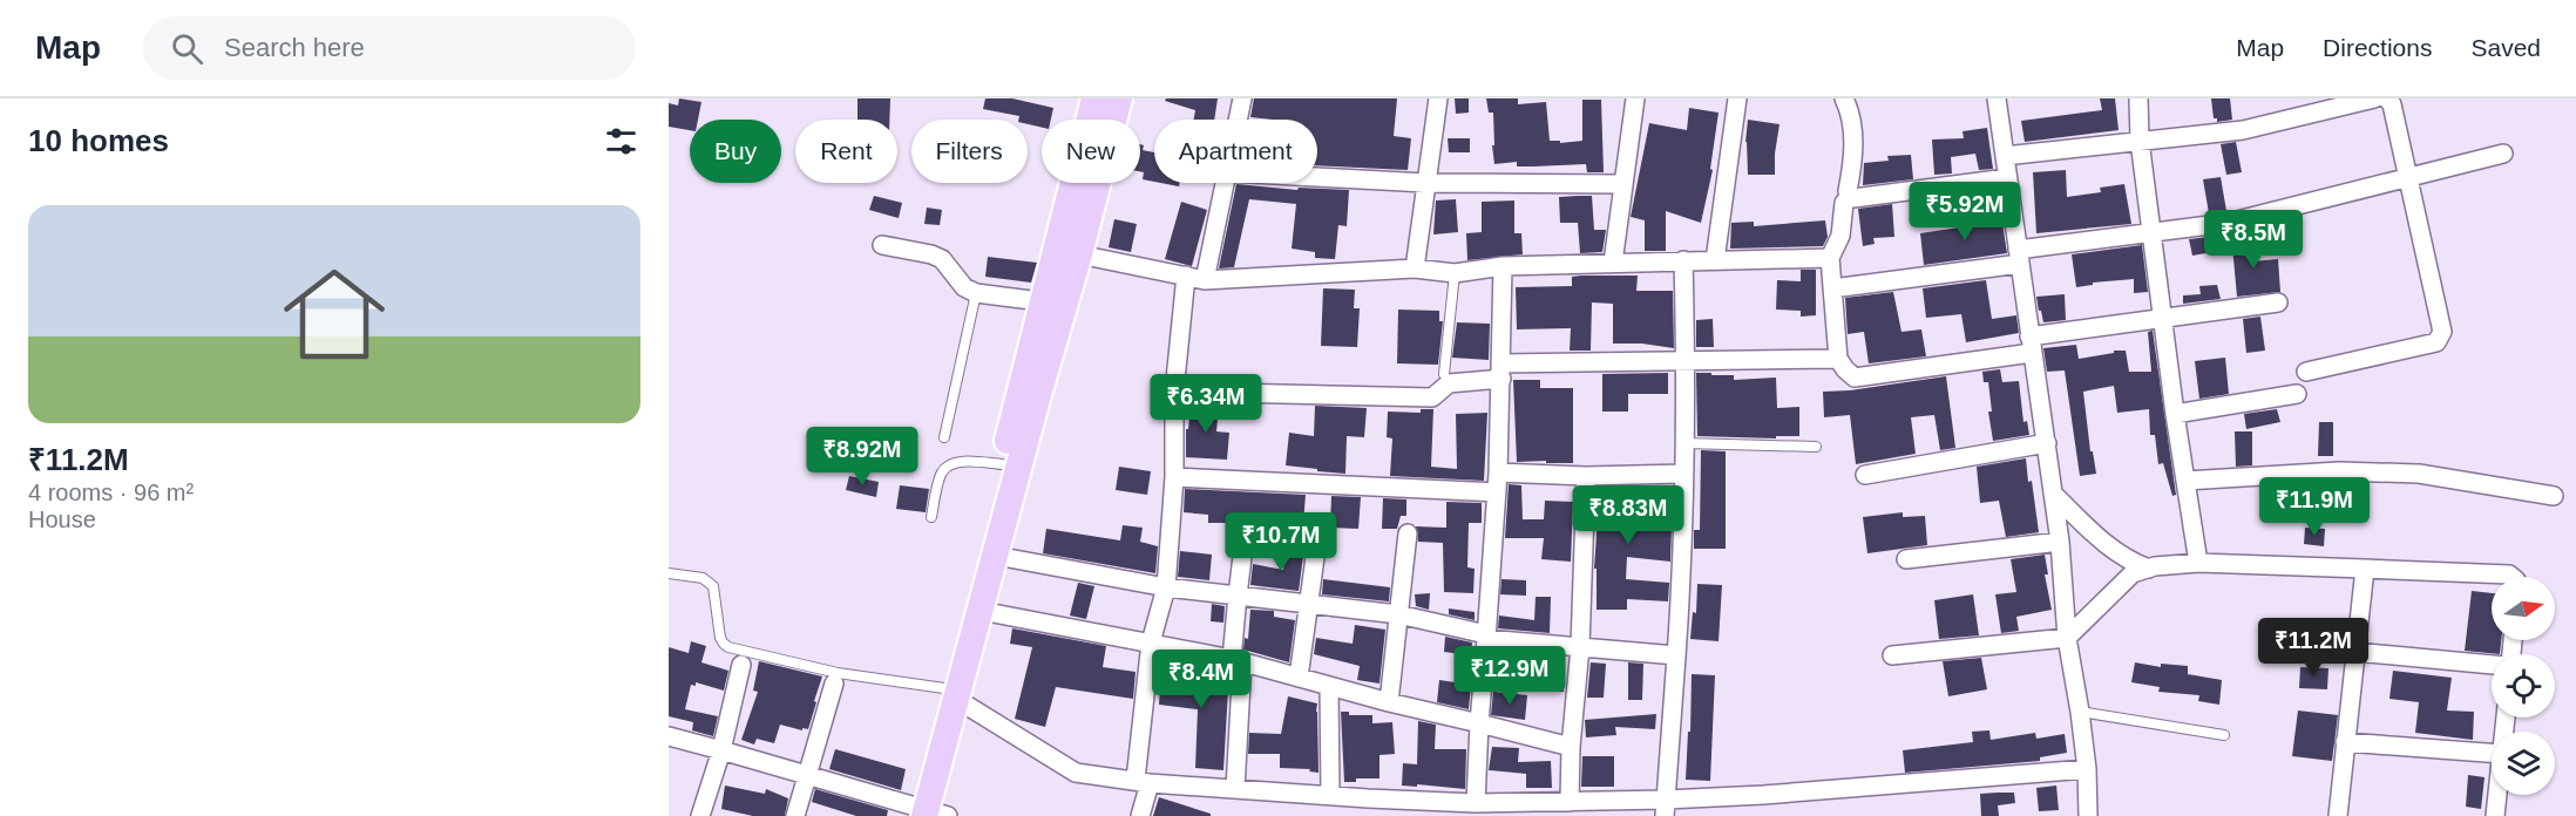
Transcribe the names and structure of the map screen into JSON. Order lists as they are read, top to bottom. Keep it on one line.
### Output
{"north":"right","page":{"header":"Map","search":"Search here","nav":["Map","Directions","Saved"],"heading":"10 homes","chip":["Buy","Rent","Filters","New","Apartment"],"price":["₹5.92M","₹8.5M","₹6.34M","₹8.92M","₹11.9M","₹8.83M","₹10.7M","₹11.2M","₹12.9M","₹8.4M"],"list":[{"name":"₹11.2M","note":"4 rooms · 96 m² · House"}]}}
